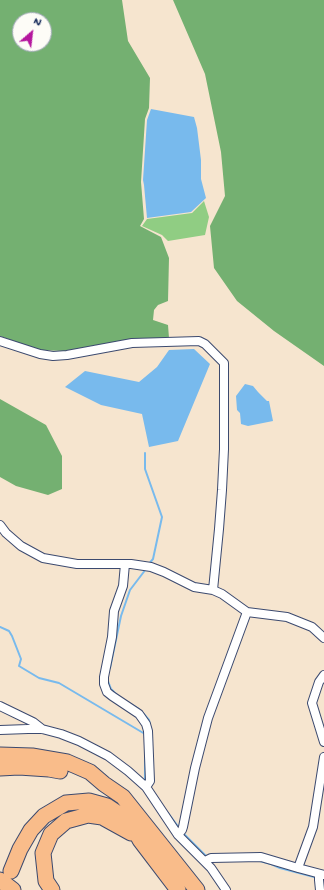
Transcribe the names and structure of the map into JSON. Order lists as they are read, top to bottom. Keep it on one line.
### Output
{"north":"top right"}
